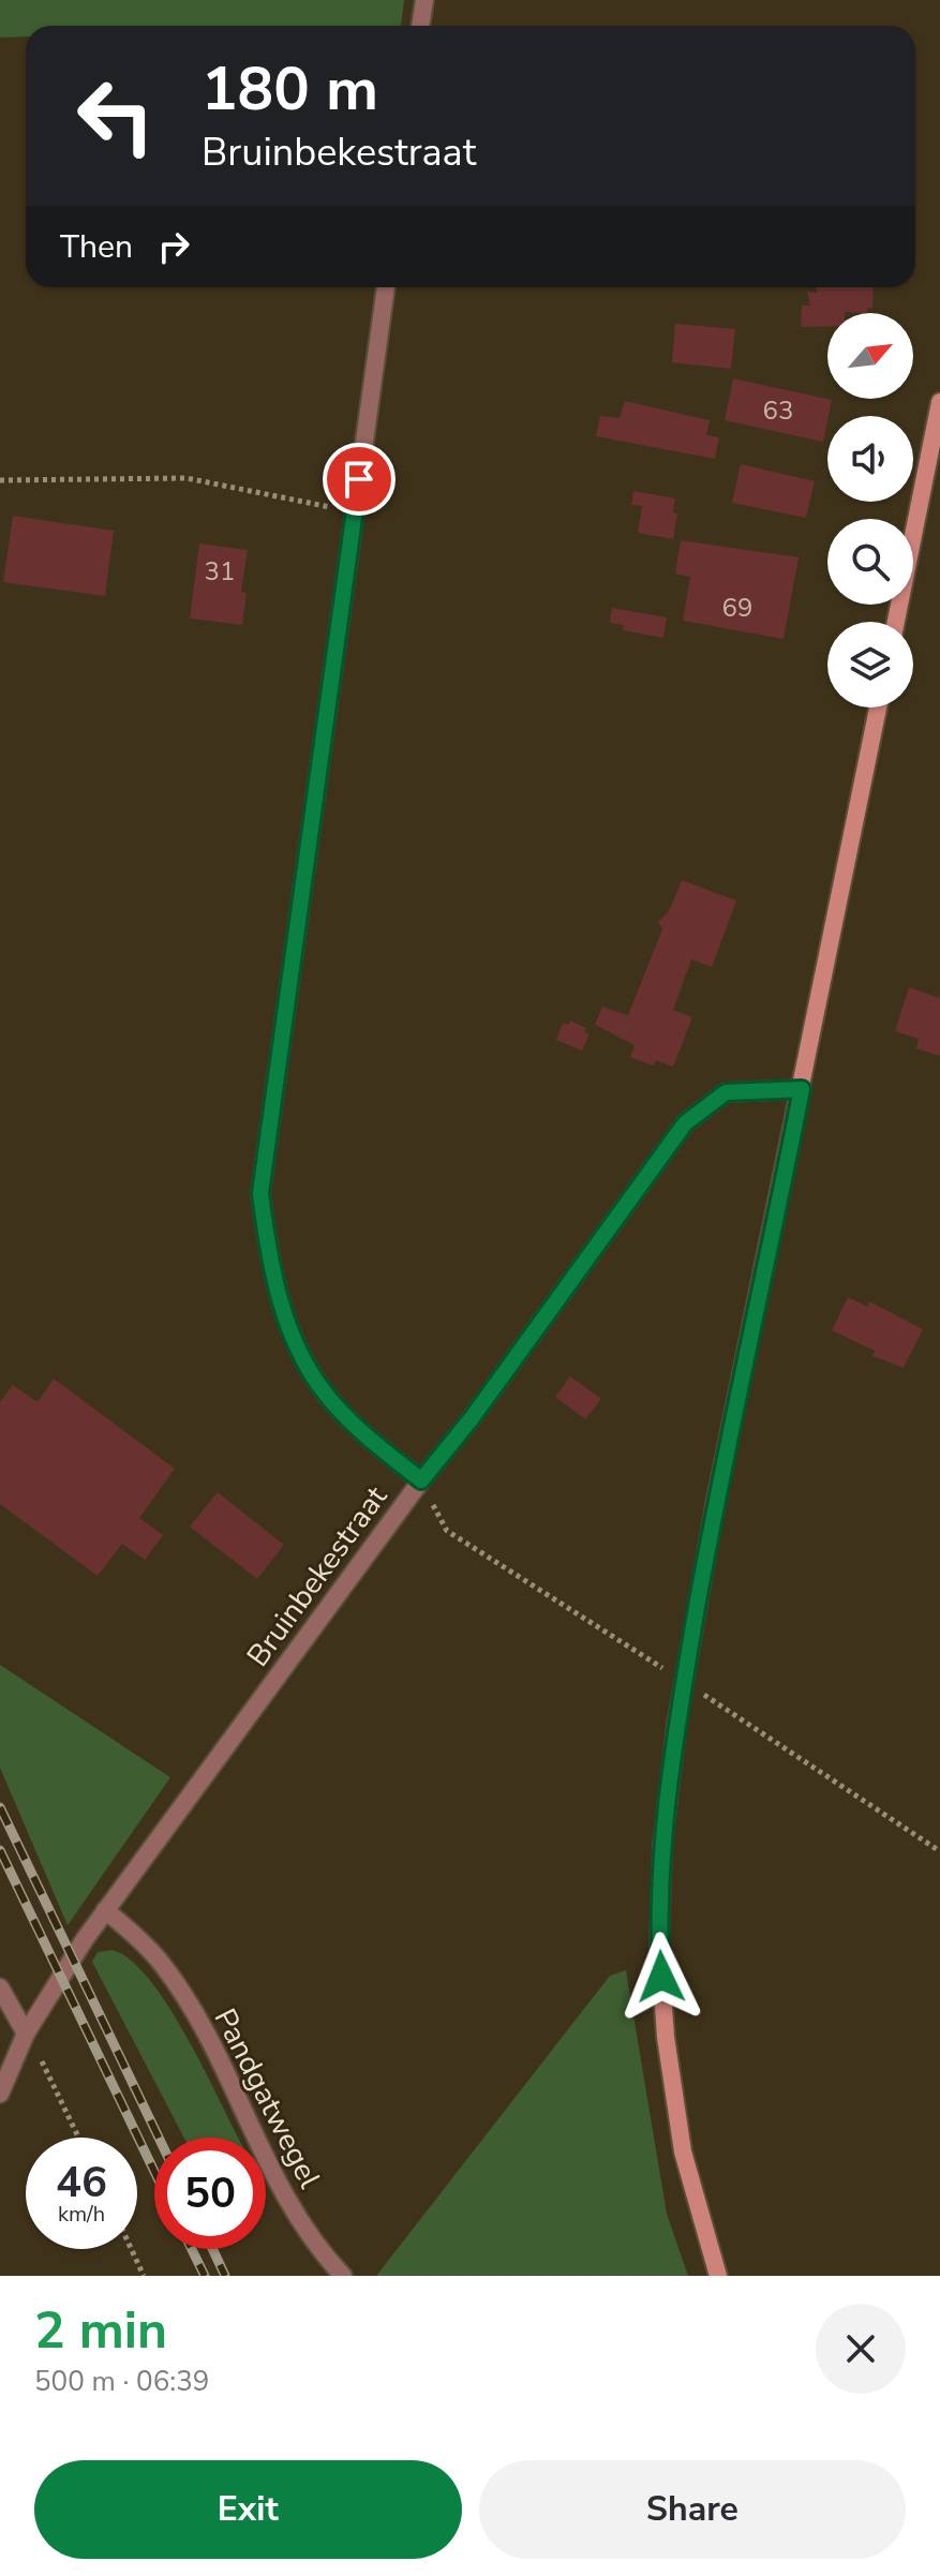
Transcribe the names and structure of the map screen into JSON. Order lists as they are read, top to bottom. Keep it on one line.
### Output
{"streets":{"street":["Bruinbekestraat","Pandgatwegel"]},"crossings":[["Bruinbekestraat","Pandgatwegel"]],"house_numbers":["63","31","69"],"north":"top right","page":{"turn":["180 m","Bruinbekestraat"],"then":"Then","speed":"46 km/h","limit":"50","heading":["2 min","500 m · 06:39"],"buttons":["Exit","Share"]}}
